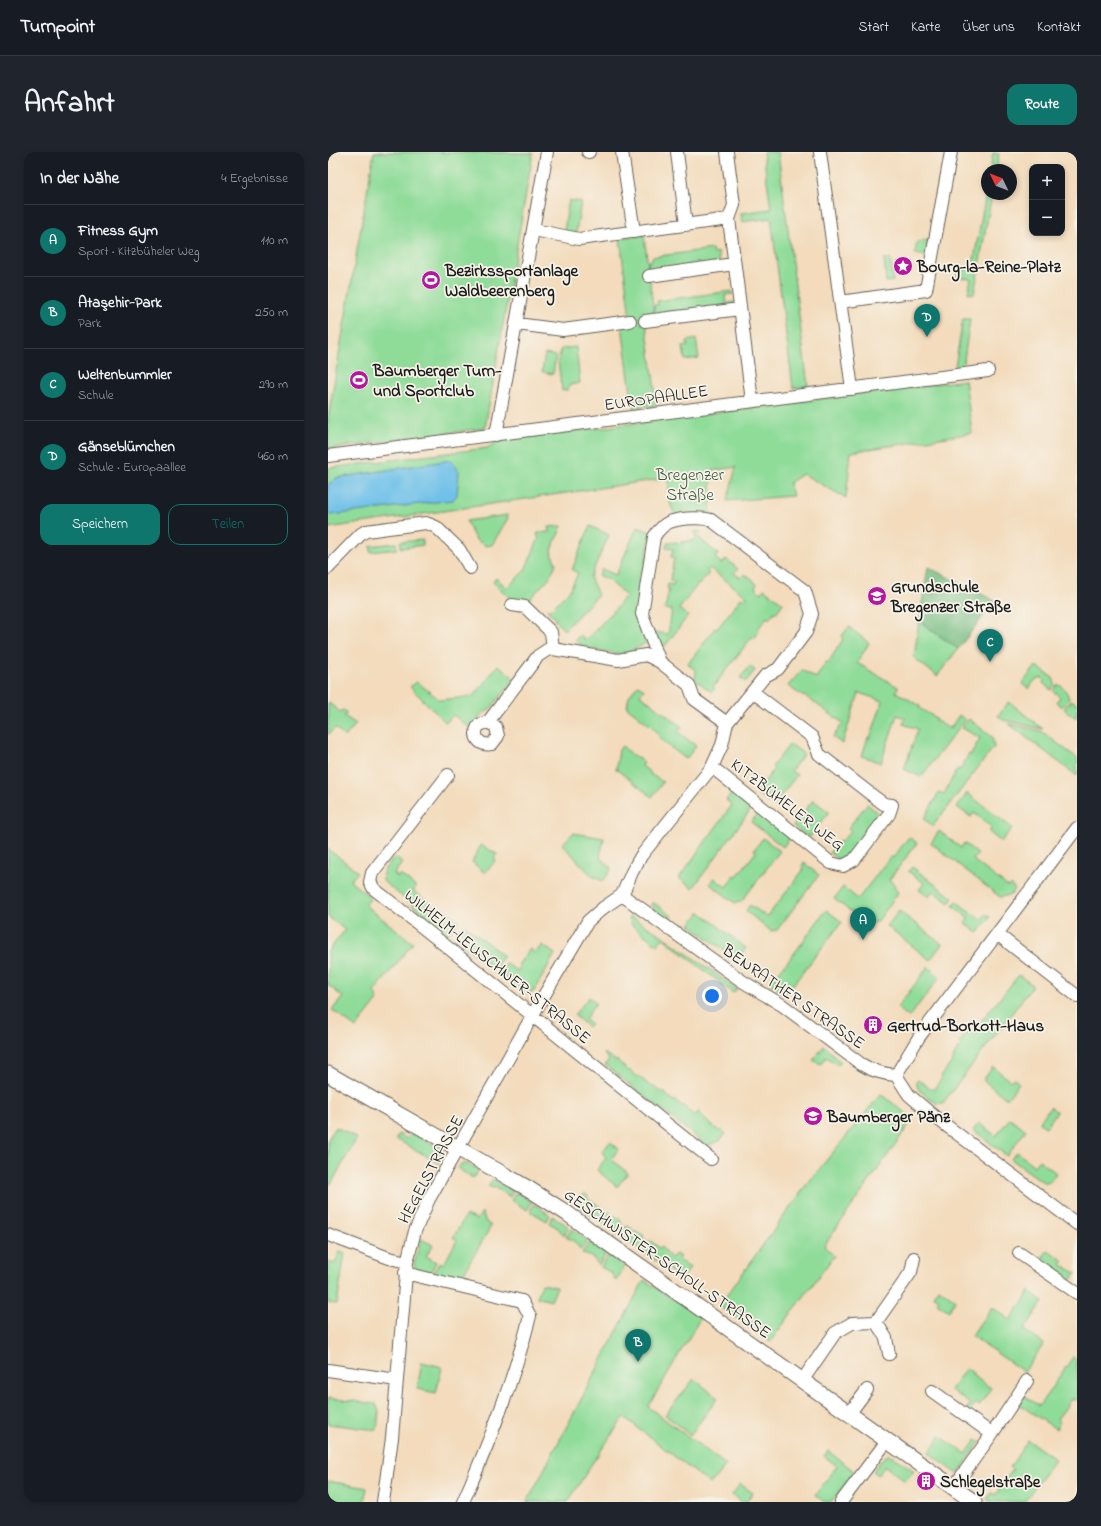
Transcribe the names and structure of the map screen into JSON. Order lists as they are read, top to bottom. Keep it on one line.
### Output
{"streets":{"street":["EUROPAALLEE","KITZBÜHELER WEG","WILHELM-LEUSCHNER-STRASSE","BENRATHER STRASSE","HEGELSTRASSE","GESCHWISTER-SCHOLL-STRASSE"]},"crossings":[["WILHELM-LEUSCHNER-STRASSE","HEGELSTRASSE"],["BENRATHER STRASSE","HEGELSTRASSE"],["HEGELSTRASSE","GESCHWISTER-SCHOLL-STRASSE"]],"parks":["Bregenzer Straße"],"places":{"place":["Bourg-la-Reine-Platz"],"sports":["Bezirkssportanlage Waldbeerenberg","Baumberger Turn- und Sportclub"],"school or university":["Grundschule Bregenzer Straße","Baumberger Pänz"],"building":["Gertrud-Borkott-Haus","Schlegelstraße"]},"north":"top left","page":{"header":"Turnpoint","nav":["Start","Karte","Über uns","Kontakt"],"title":"Anfahrt","buttons":["Route",["Speichern","Teilen"]],"heading":["In der Nähe","4 Ergebnisse"],"map_buttons":["+","−"],"list":[{"mark":"A","name":"Fitness Gym","note":"Sport · Kitzbüheler Weg","value":"110 m"},{"mark":"B","name":"Ataşehir-Park","note":"Park","value":"250 m"},{"mark":"C","name":"Weltenbummler","note":"Schule","value":"290 m"},{"mark":"D","name":"Gänseblümchen","note":"Schule · Europaallee","value":"460 m"}],"pins":["D","C","A","B"]}}
